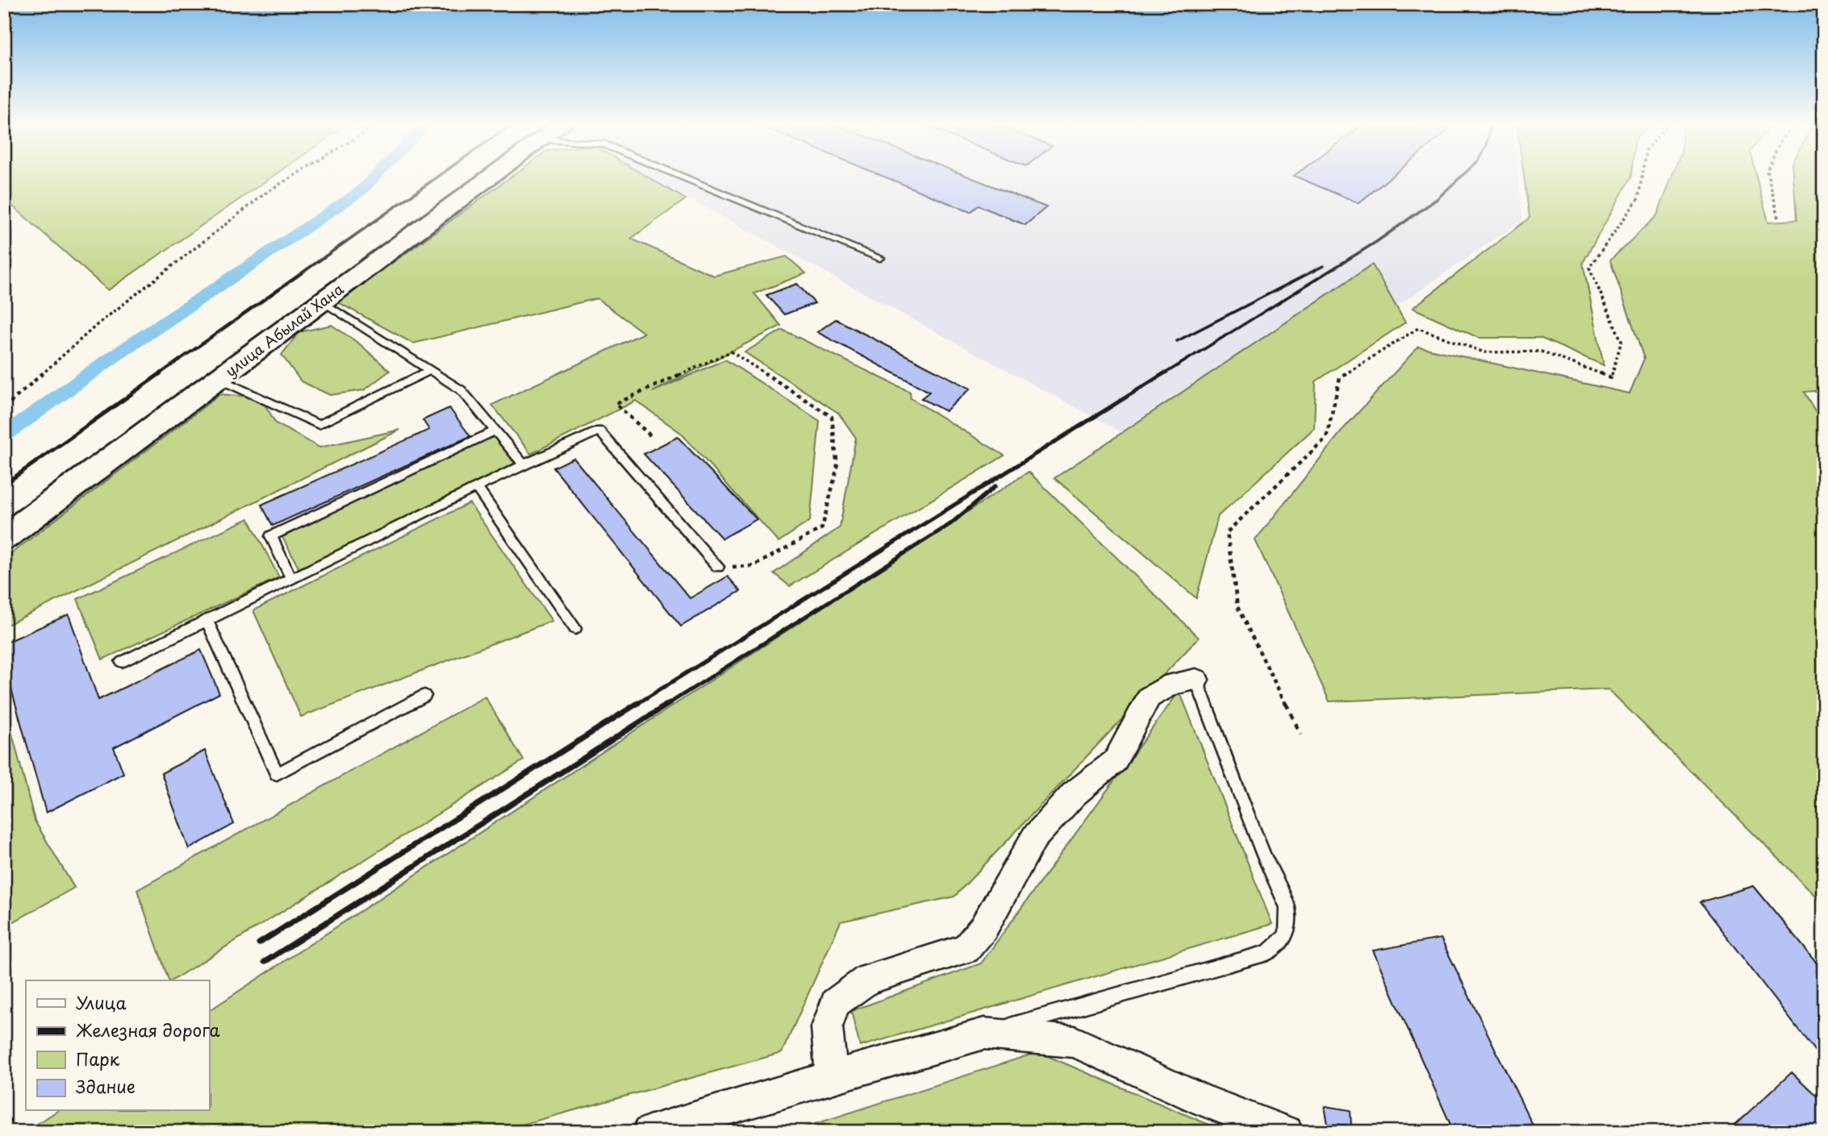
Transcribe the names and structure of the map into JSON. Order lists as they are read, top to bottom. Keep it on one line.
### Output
{"streets":{"main road":["улица Абылай Хана"]},"legend":["Улица","Железная дорога","Парк","Здание"]}
